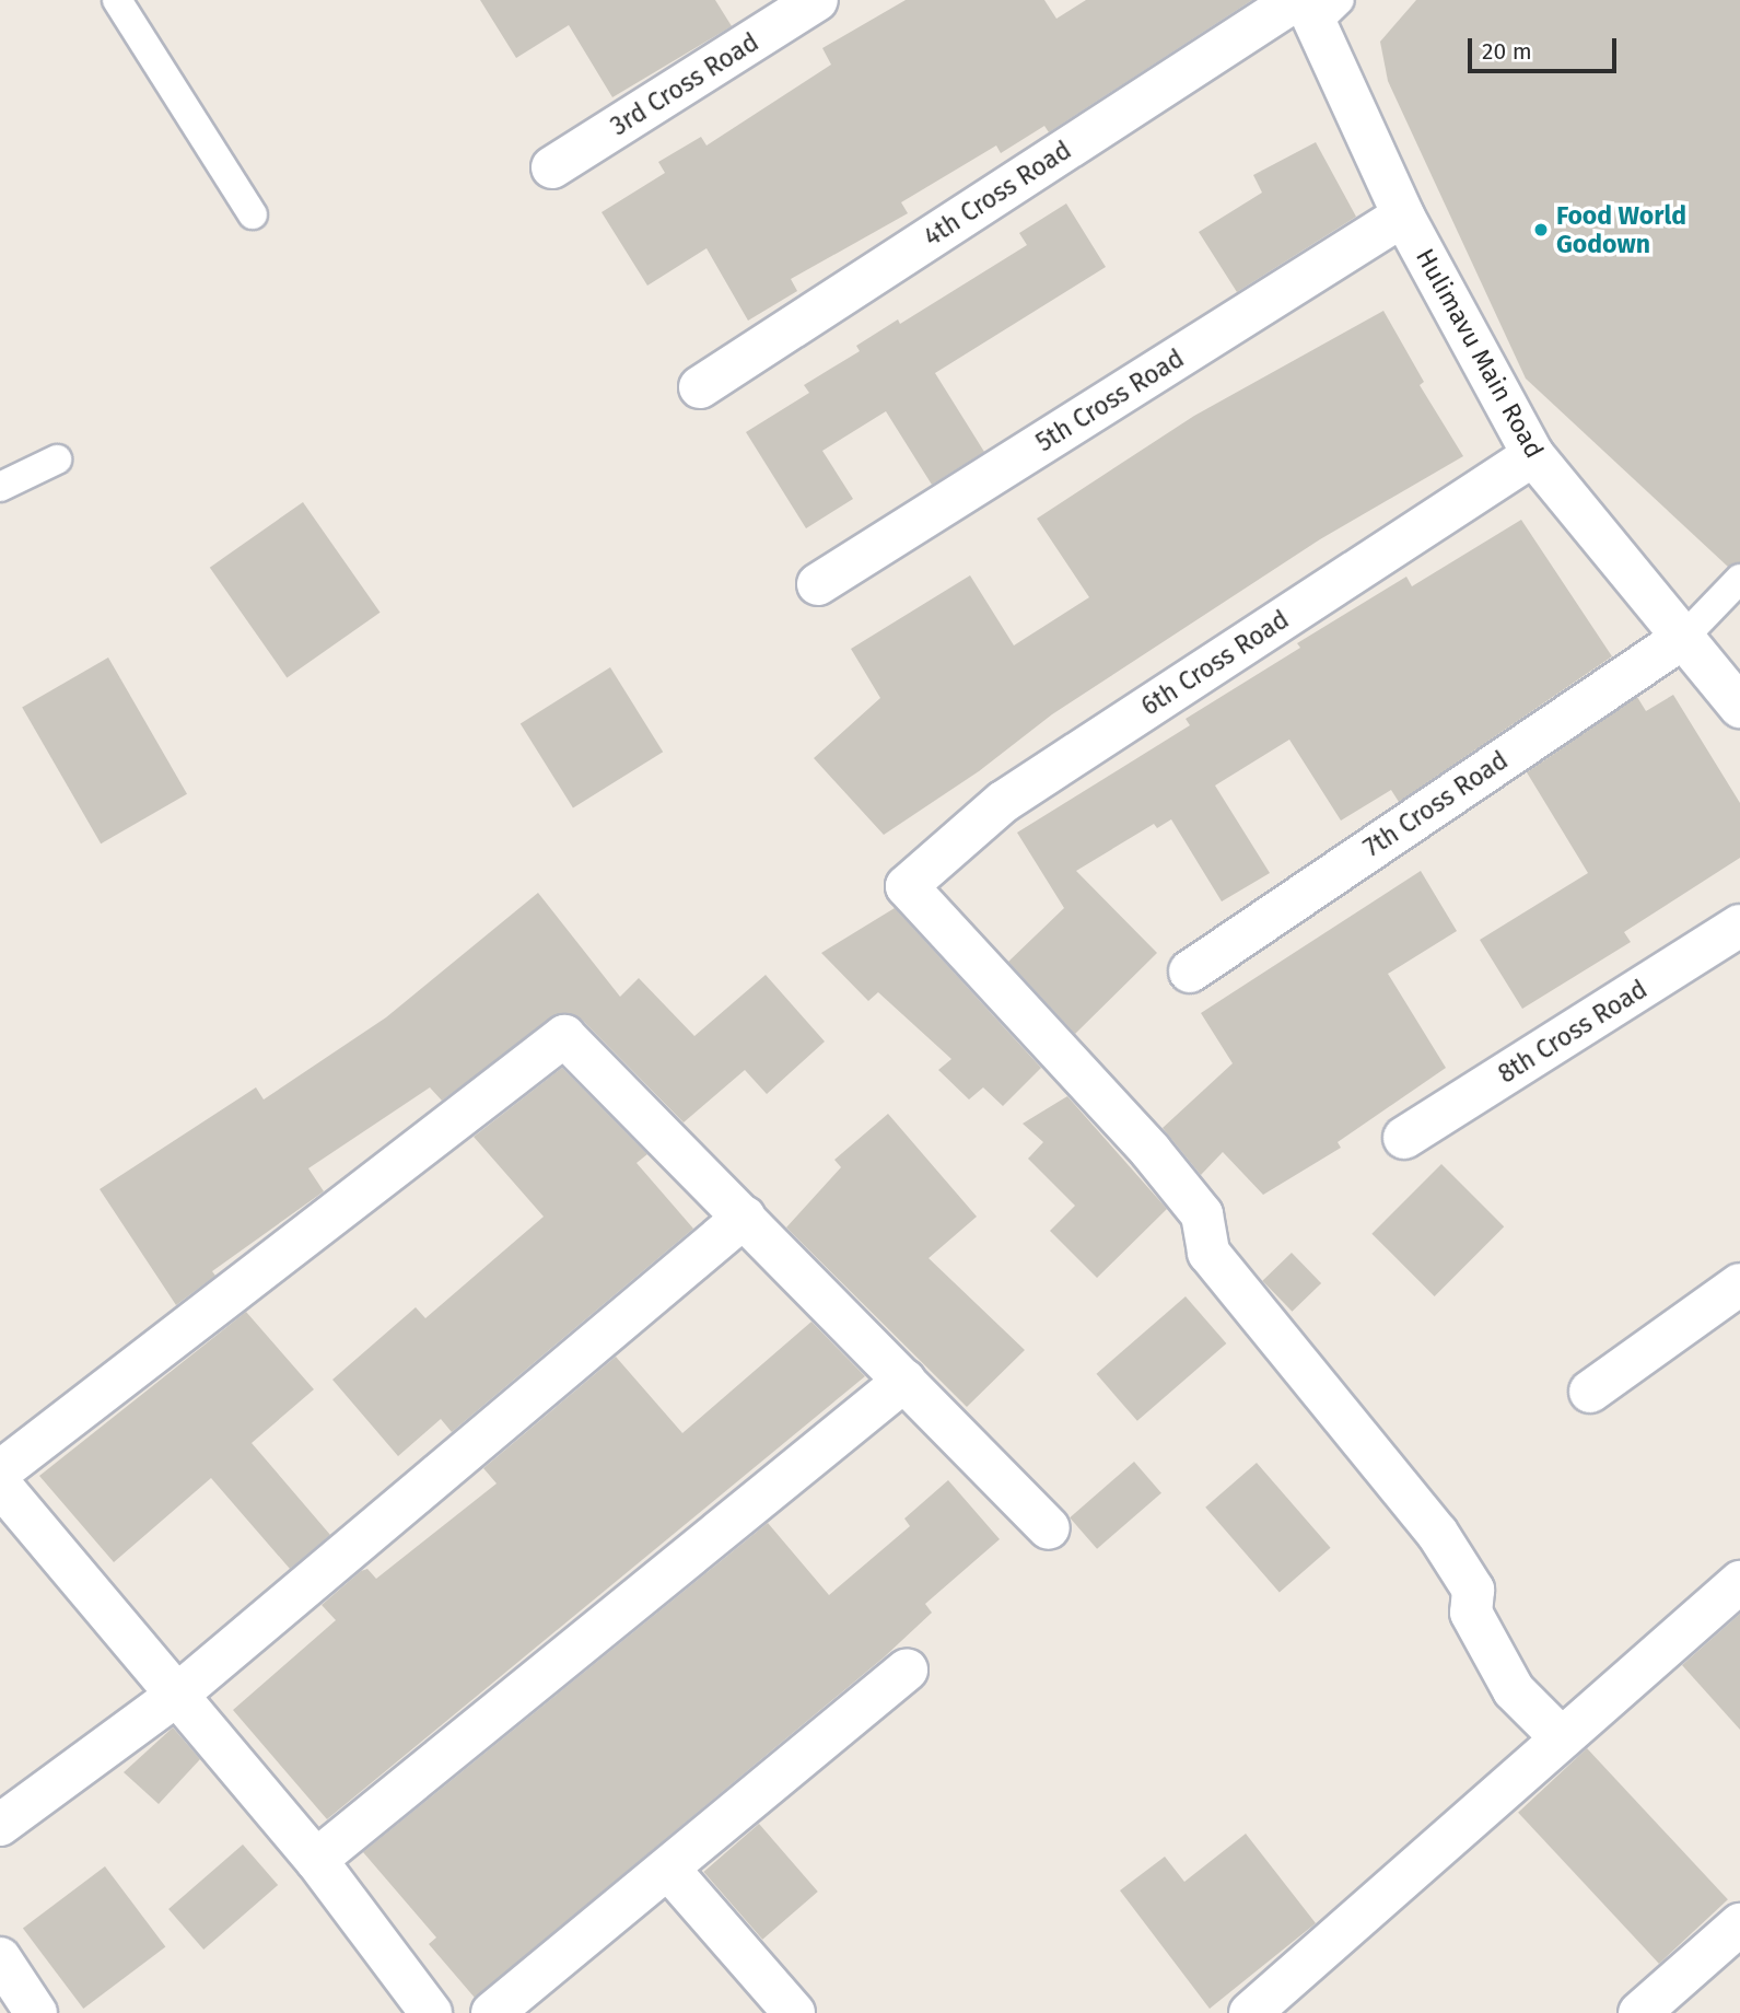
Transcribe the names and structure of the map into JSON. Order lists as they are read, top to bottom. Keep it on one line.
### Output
{"streets":{"street":["3rd Cross Road","4th Cross Road","Hulimavu Main Road","5th Cross Road","6th Cross Road","7th Cross Road","8th Cross Road"]},"crossings":[["4th Cross Road","Hulimavu Main Road"],["Hulimavu Main Road","5th Cross Road"],["Hulimavu Main Road","6th Cross Road"],["Hulimavu Main Road","7th Cross Road"]],"places":["Food World Godown"],"scale_bar":"20 m"}
